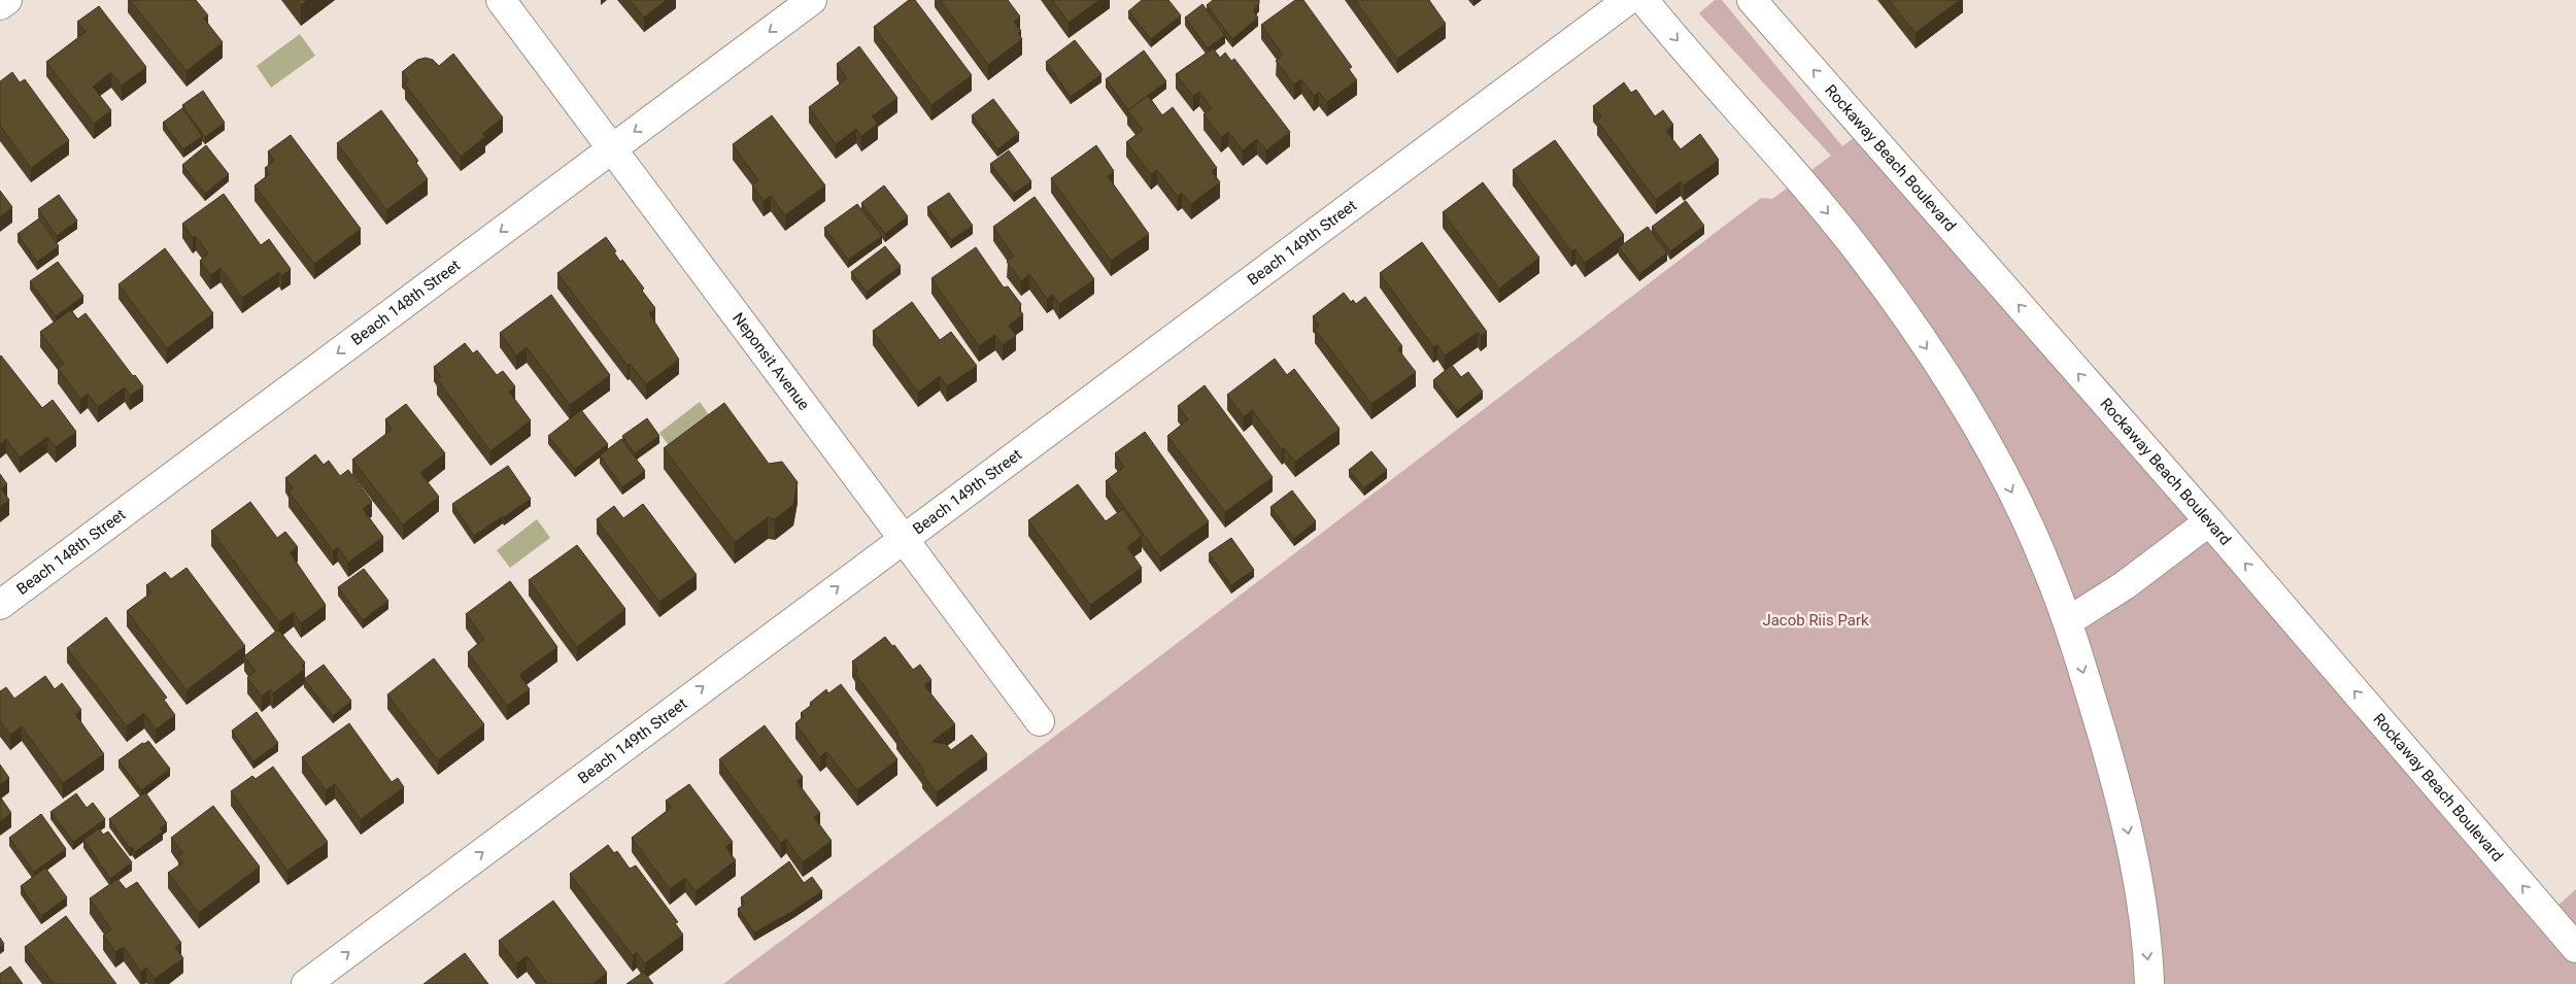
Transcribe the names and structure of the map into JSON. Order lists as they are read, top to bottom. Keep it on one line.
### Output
{"streets":{"street":["Rockaway Beach Boulevard","Beach 149th Street","Beach 148th Street","Neponsit Avenue"]},"crossings":[["Beach 149th Street","Neponsit Avenue"],["Beach 148th Street","Neponsit Avenue"]],"one_way":["Beach 149th Street","Beach 148th Street"],"parks":["Jacob Riis Park"]}
